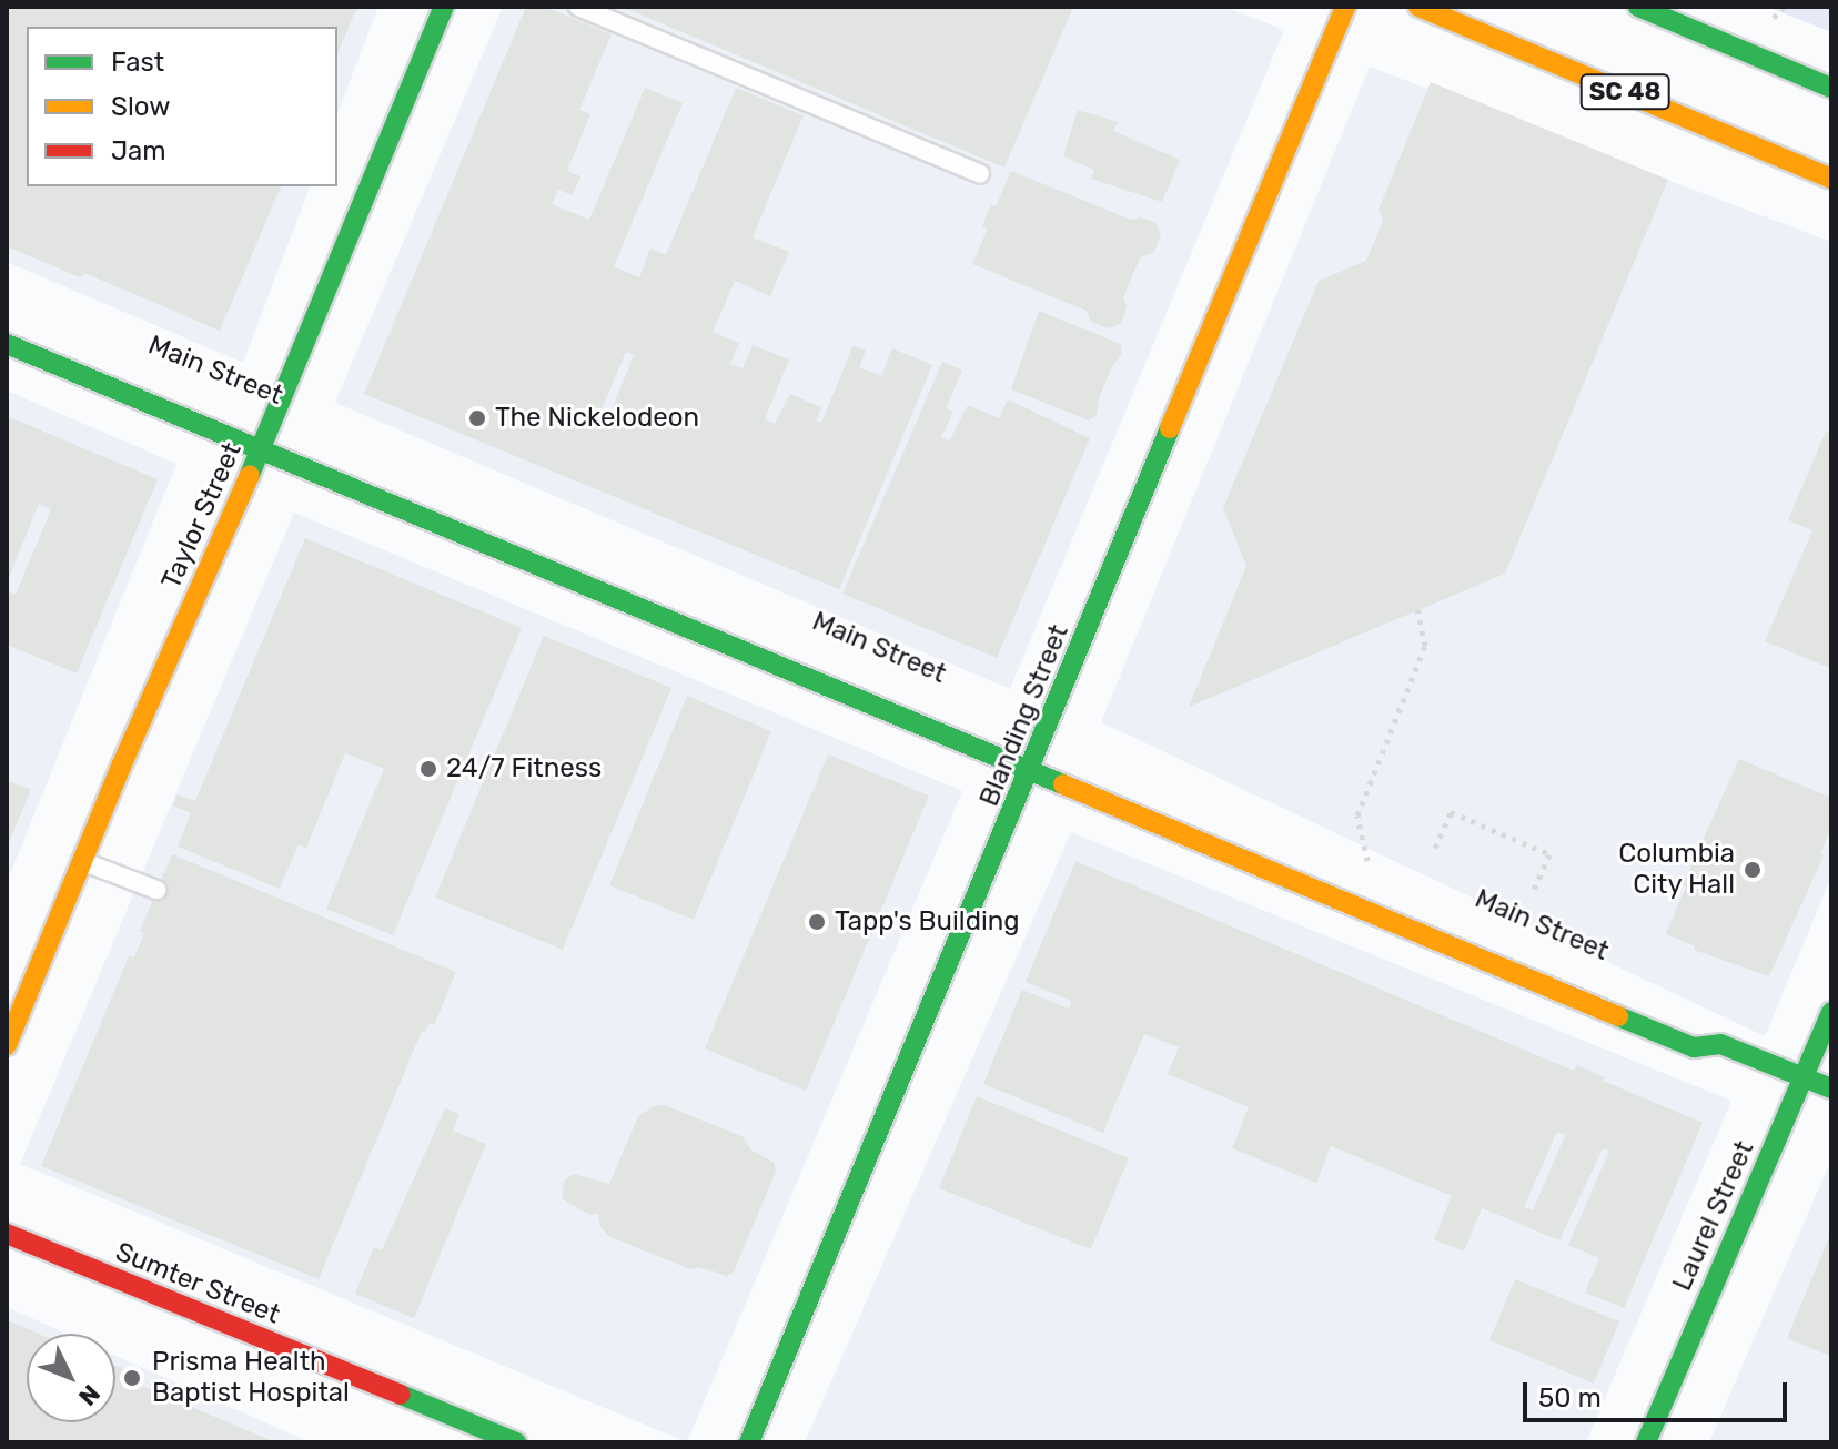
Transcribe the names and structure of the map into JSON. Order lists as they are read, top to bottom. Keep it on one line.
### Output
{"streets":{"main road":["SC 48","Main Street","Taylor Street","Blanding Street","Laurel Street","Sumter Street"]},"crossings":[["Main Street","Taylor Street"],["Main Street","Blanding Street"],["Main Street","Laurel Street"]],"places":["The Nickelodeon","24/7 Fitness","Columbia City Hall","Tapp's Building","Prisma Health Baptist Hospital"],"legend":["Fast","Slow","Jam"],"scale_bar":"50 m","north":"bottom right"}
